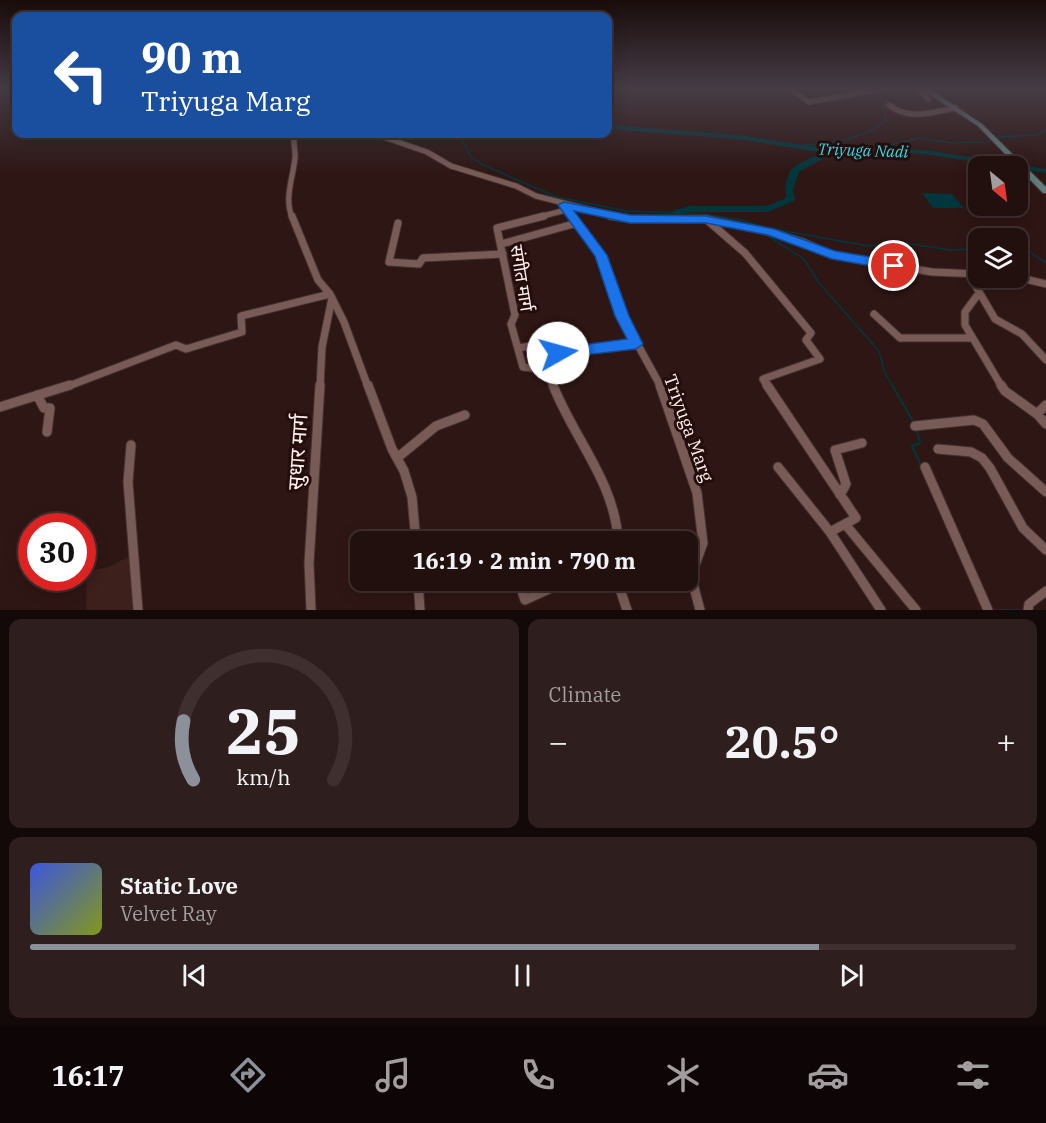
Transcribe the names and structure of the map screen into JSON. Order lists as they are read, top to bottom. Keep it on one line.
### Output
{"streets":{"street":["संगीत मार्ग","Triyuga Marg","सुधार मार्ग"]},"crossings":[["संगीत मार्ग","Triyuga Marg"]],"water":["Triyuga Nadi"],"north":"bottom right","page":{"turn":["90 m","Triyuga Marg"],"limit":"30","trip":"16:19 · 2 min · 790 m","tile":"Climate","heat":["−","20.5°","+"],"song":["Static Love","Velvet Ray"],"tabs":"16:17","gauge":["25","km/h"]}}
